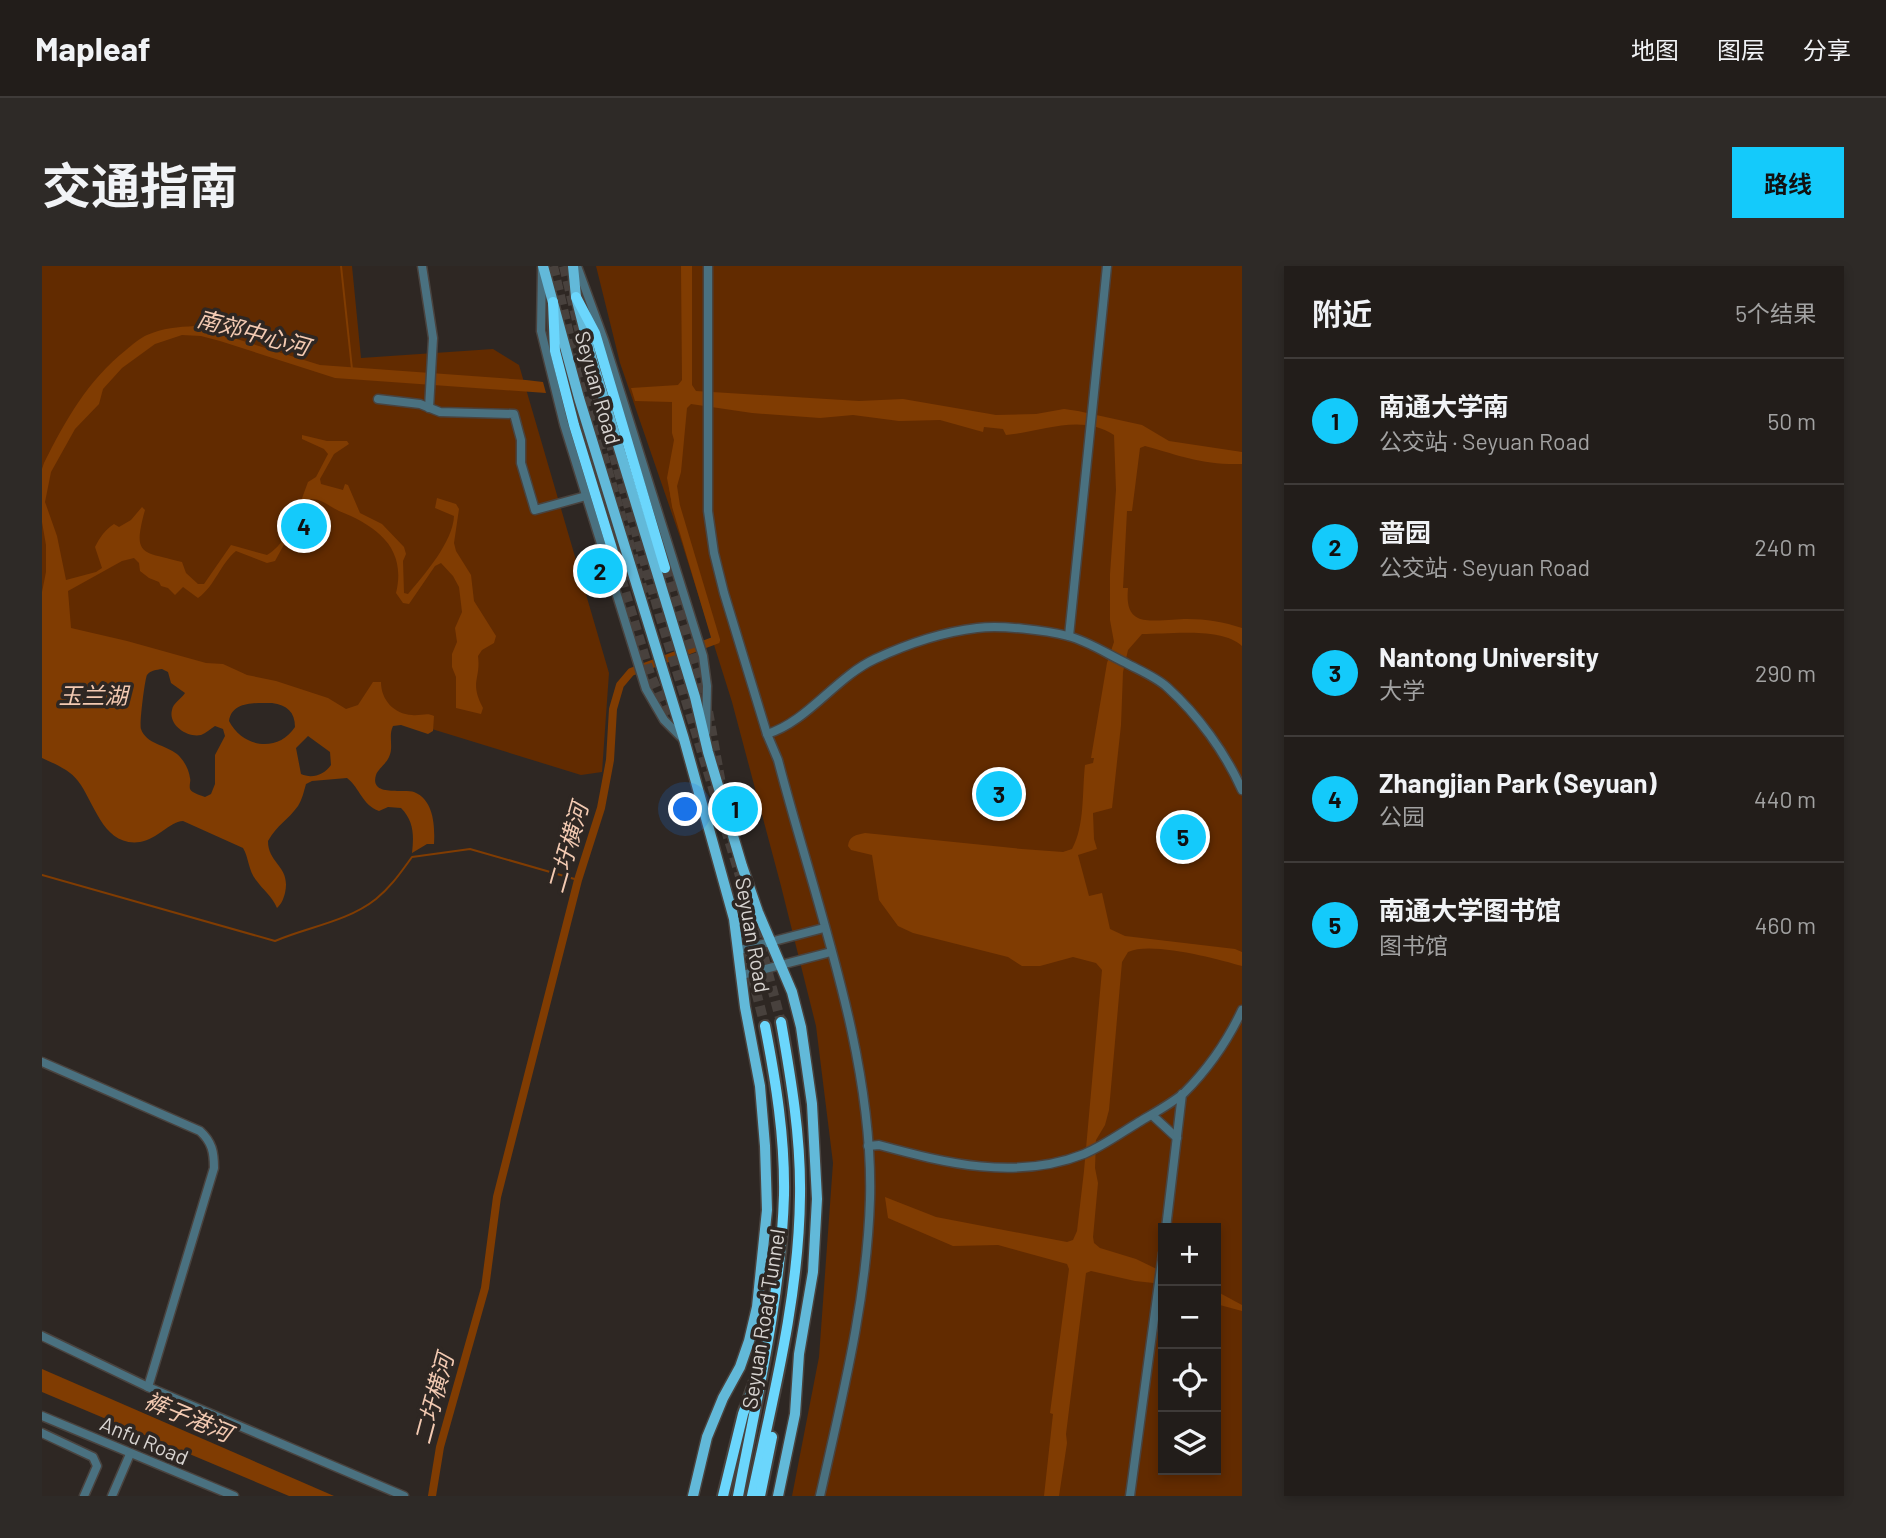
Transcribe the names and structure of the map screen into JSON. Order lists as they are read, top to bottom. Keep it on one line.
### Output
{"streets":{"highway":["Seyuan Road Tunnel"],"main road":["Seyuan Road"],"street":["Anfu Road"]},"water":["南郊中心河","玉兰湖","二圩横河","裤子港河"],"page":{"header":"Mapleaf","nav":["地图","图层","分享"],"title":"交通指南","buttons":"路线","heading":["附近","5个结果"],"list":[{"mark":"1","name":"南通大学南","note":"公交站 · Seyuan Road","value":"50 m"},{"mark":"2","name":"啬园","note":"公交站 · Seyuan Road","value":"240 m"},{"mark":"3","name":"Nantong University","note":"大学","value":"290 m"},{"mark":"4","name":"Zhangjian Park (Seyuan)","note":"公园","value":"440 m"},{"mark":"5","name":"南通大学图书馆","note":"图书馆","value":"460 m"}],"pins":["4","2","3","1","5"],"map_buttons":["+","−"]}}
